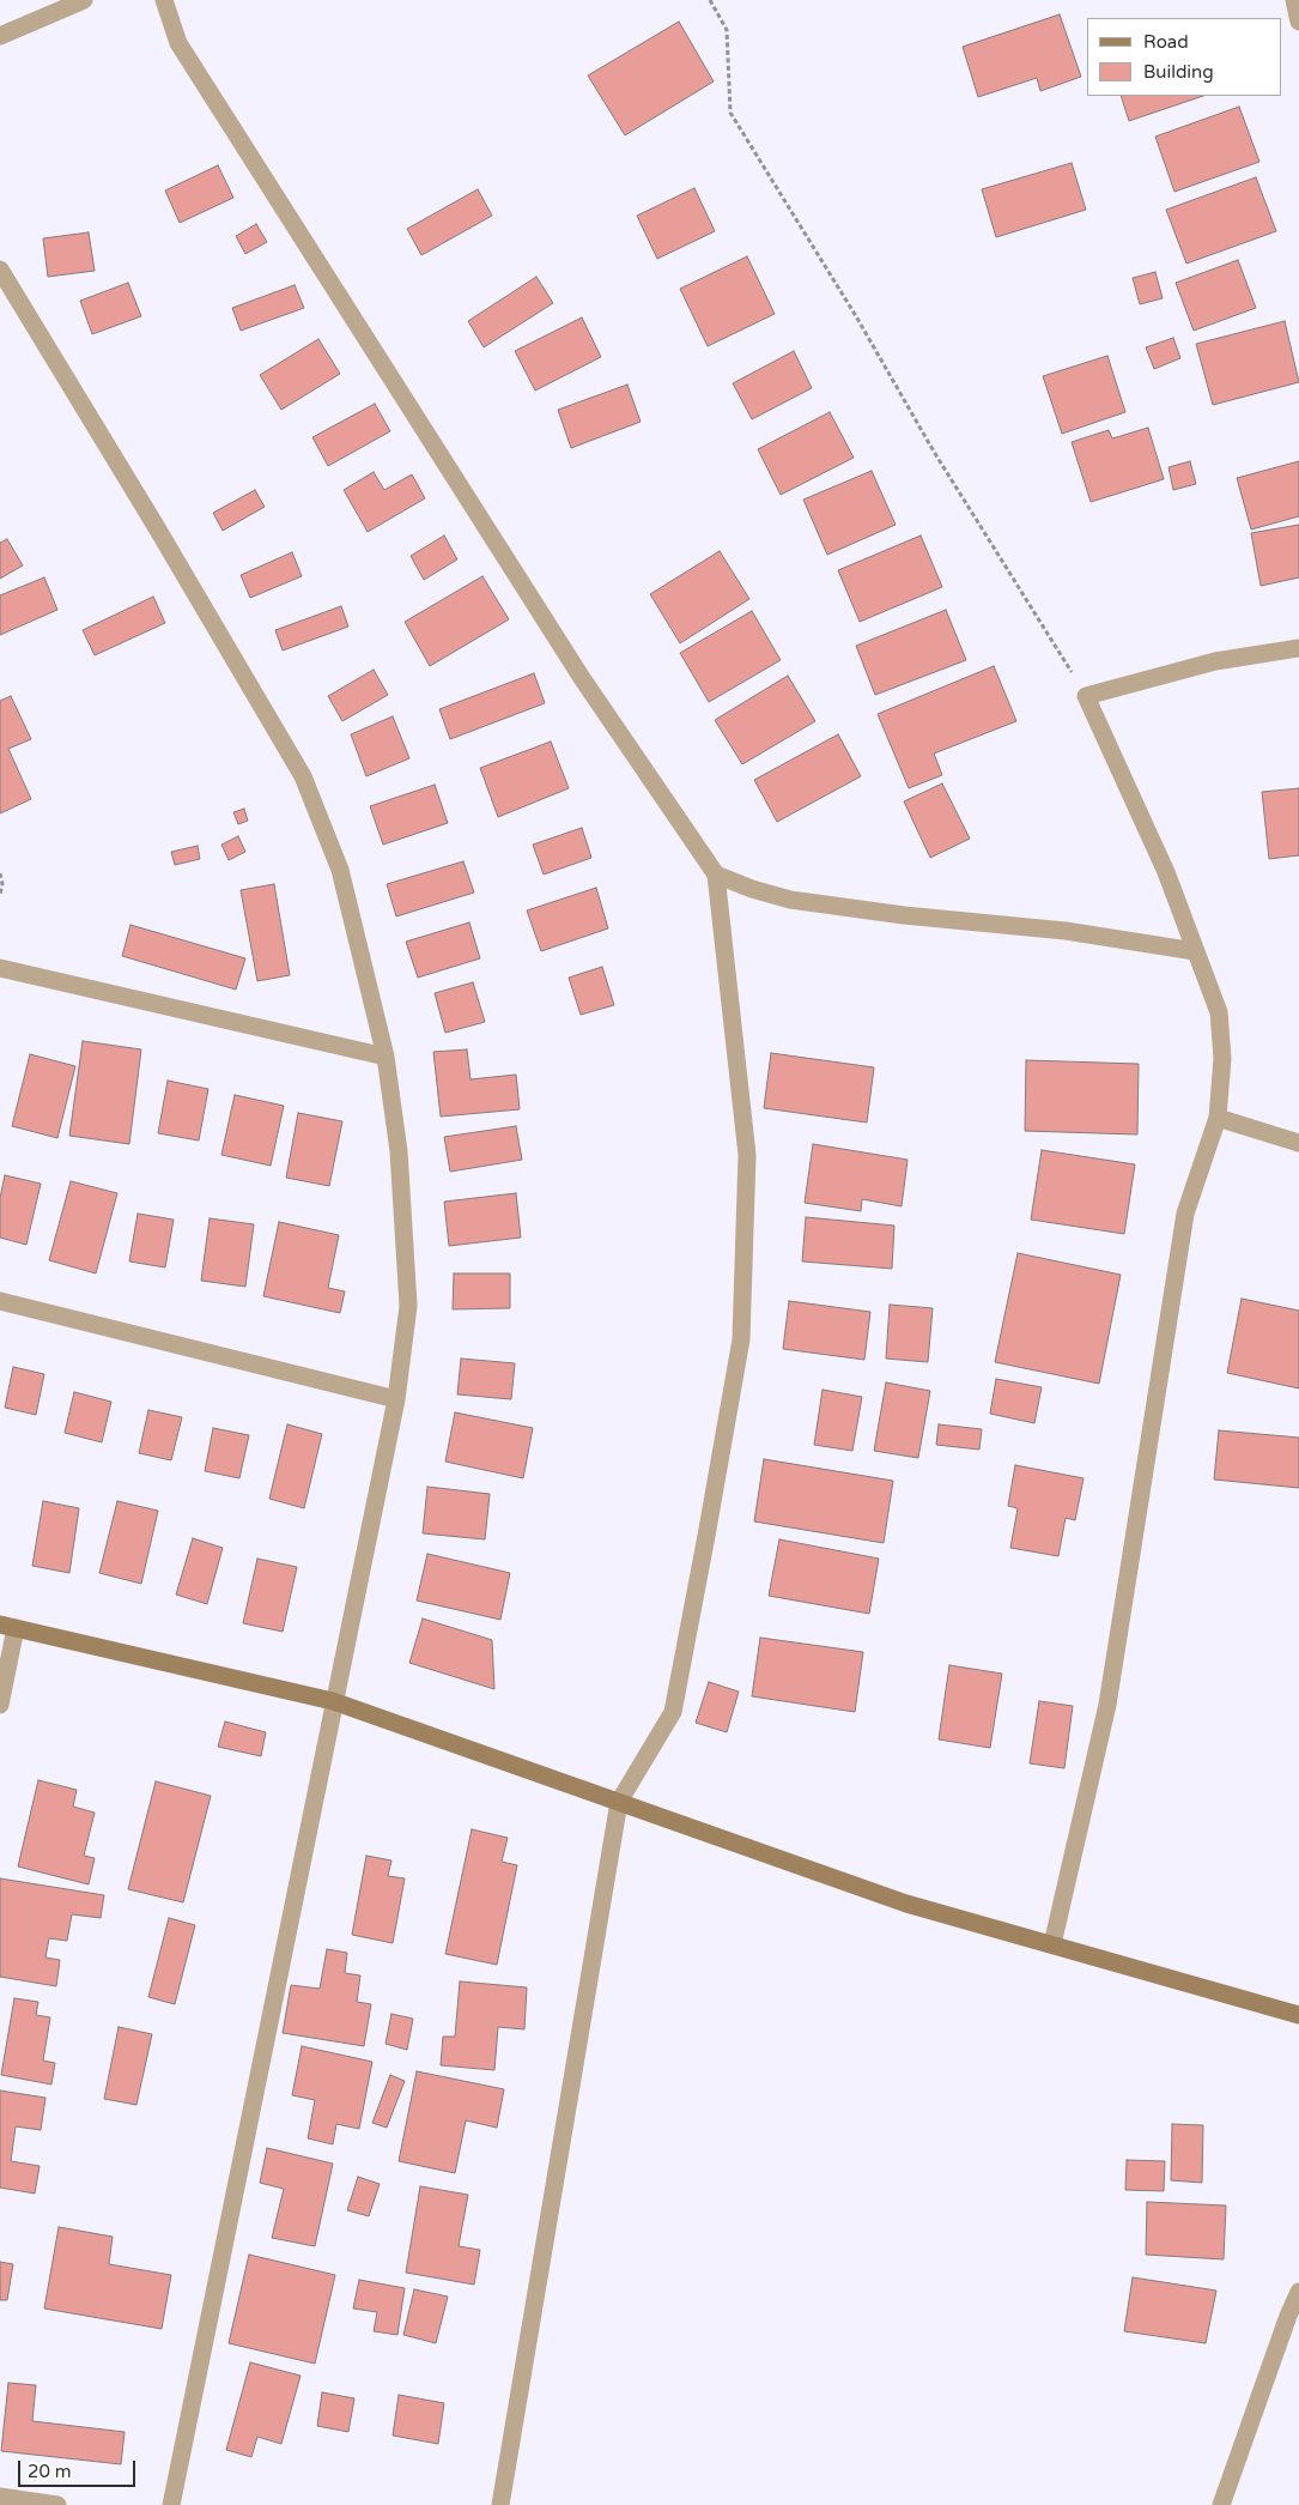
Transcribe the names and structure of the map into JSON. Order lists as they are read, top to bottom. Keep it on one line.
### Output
{"legend":["Road","Building"],"scale_bar":"20 m"}
